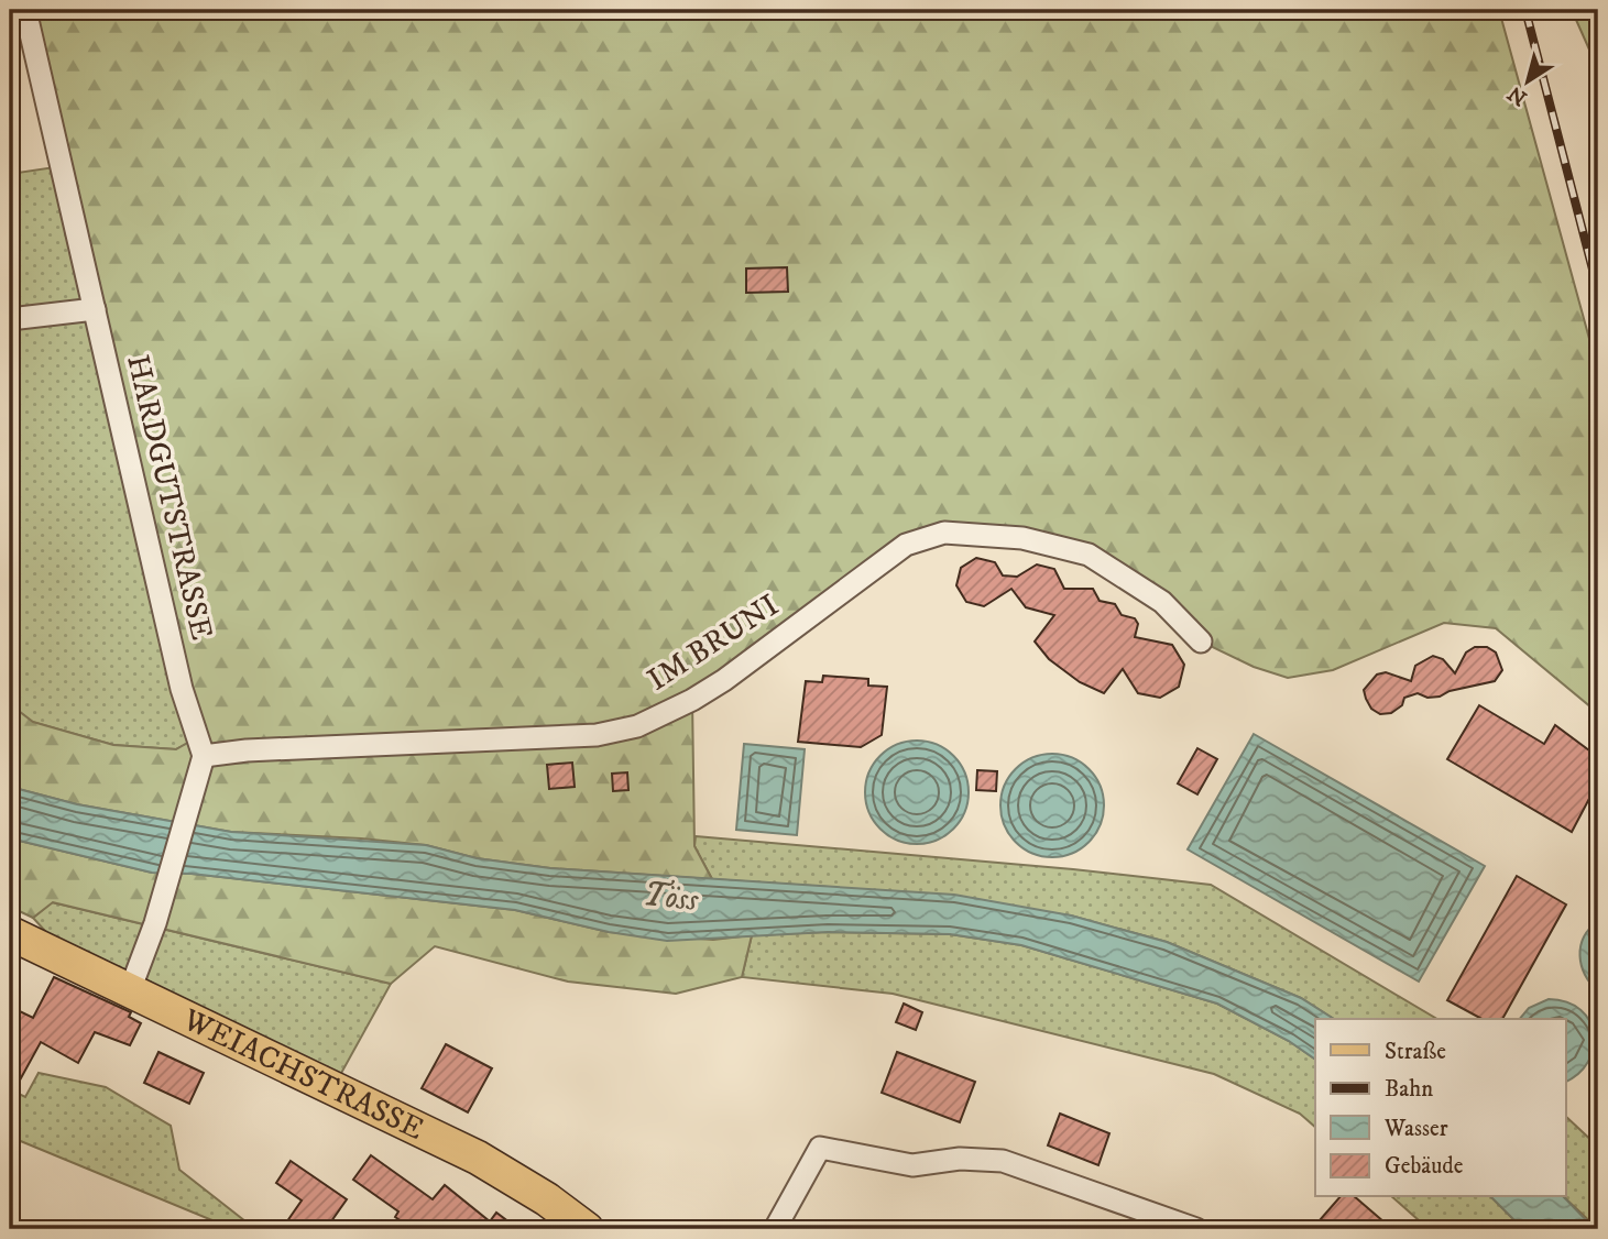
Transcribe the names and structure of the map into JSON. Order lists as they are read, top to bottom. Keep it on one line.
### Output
{"streets":{"main road":["WEIACHSTRASSE"],"street":["HARDGUTSTRASSE","IM BRUNI"]},"crossings":[["HARDGUTSTRASSE","IM BRUNI"]],"water":["Töss"],"legend":["Straße","Bahn","Wasser","Gebäude"],"north":"bottom left"}
